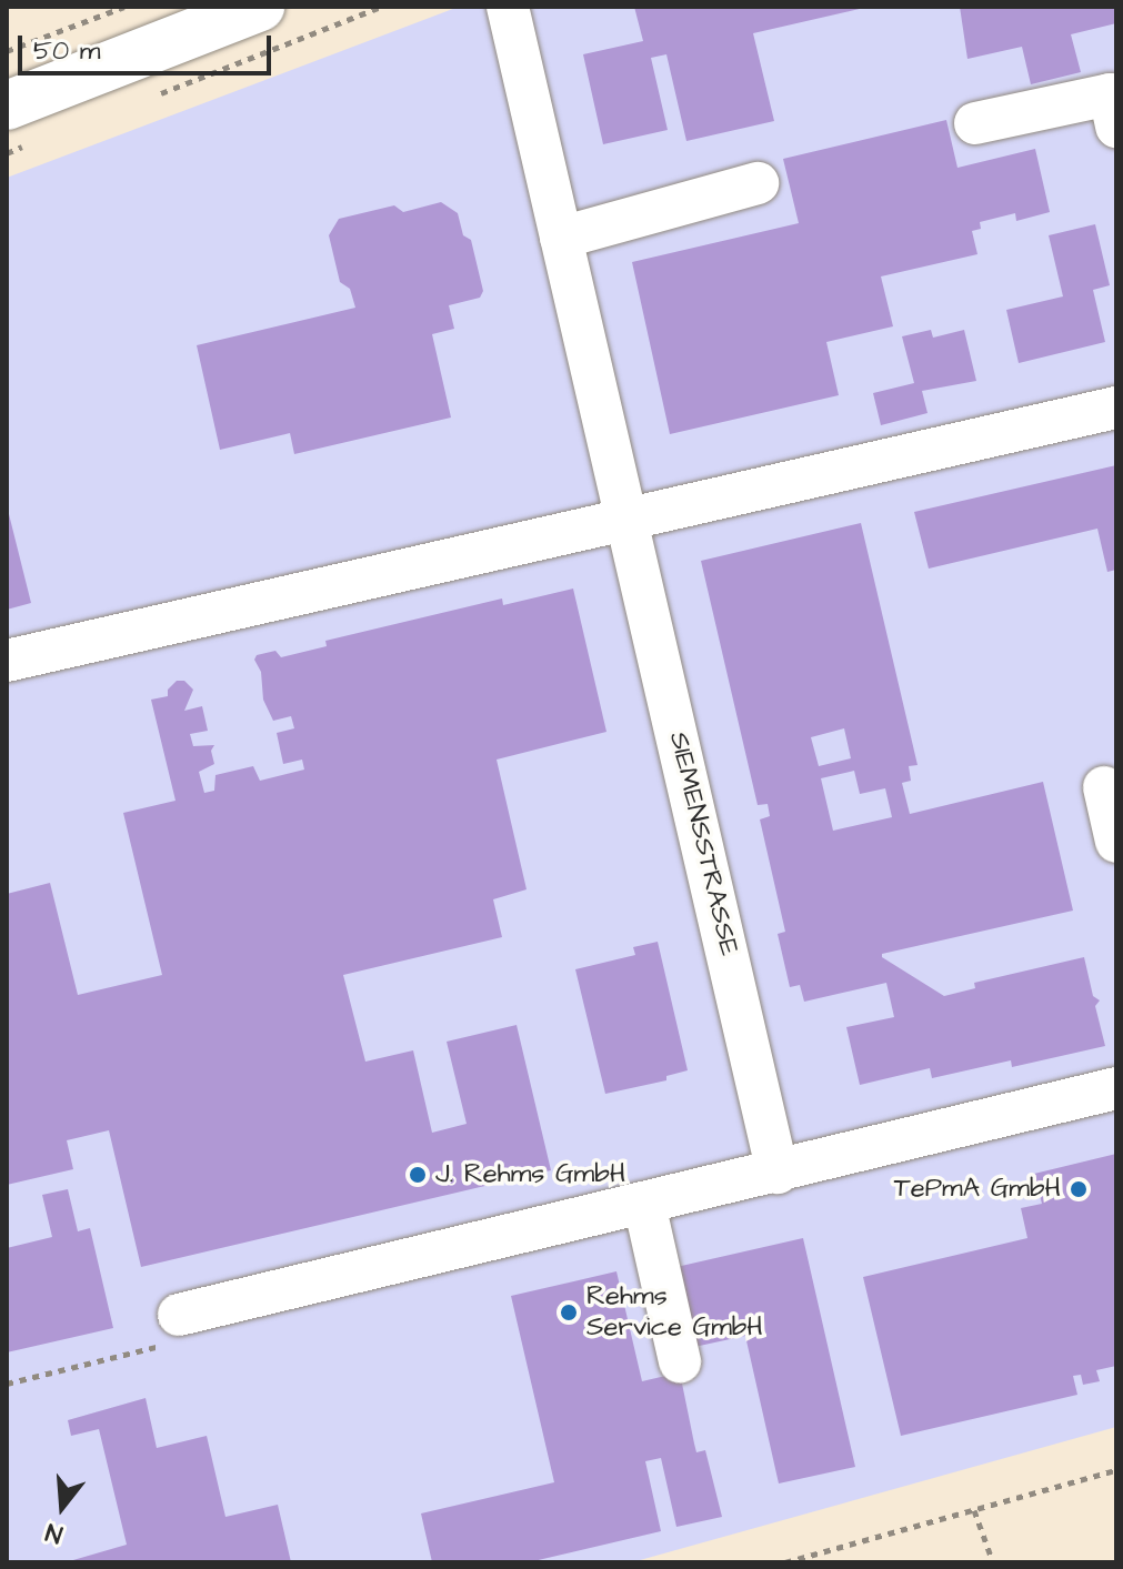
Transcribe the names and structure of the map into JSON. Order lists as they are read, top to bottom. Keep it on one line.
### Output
{"streets":{"street":["SIEMENSSTRASSE"]},"places":["J. Rehms GmbH","TePmA GmbH","Rehms Service GmbH"],"scale_bar":"50 m","north":"bottom"}
